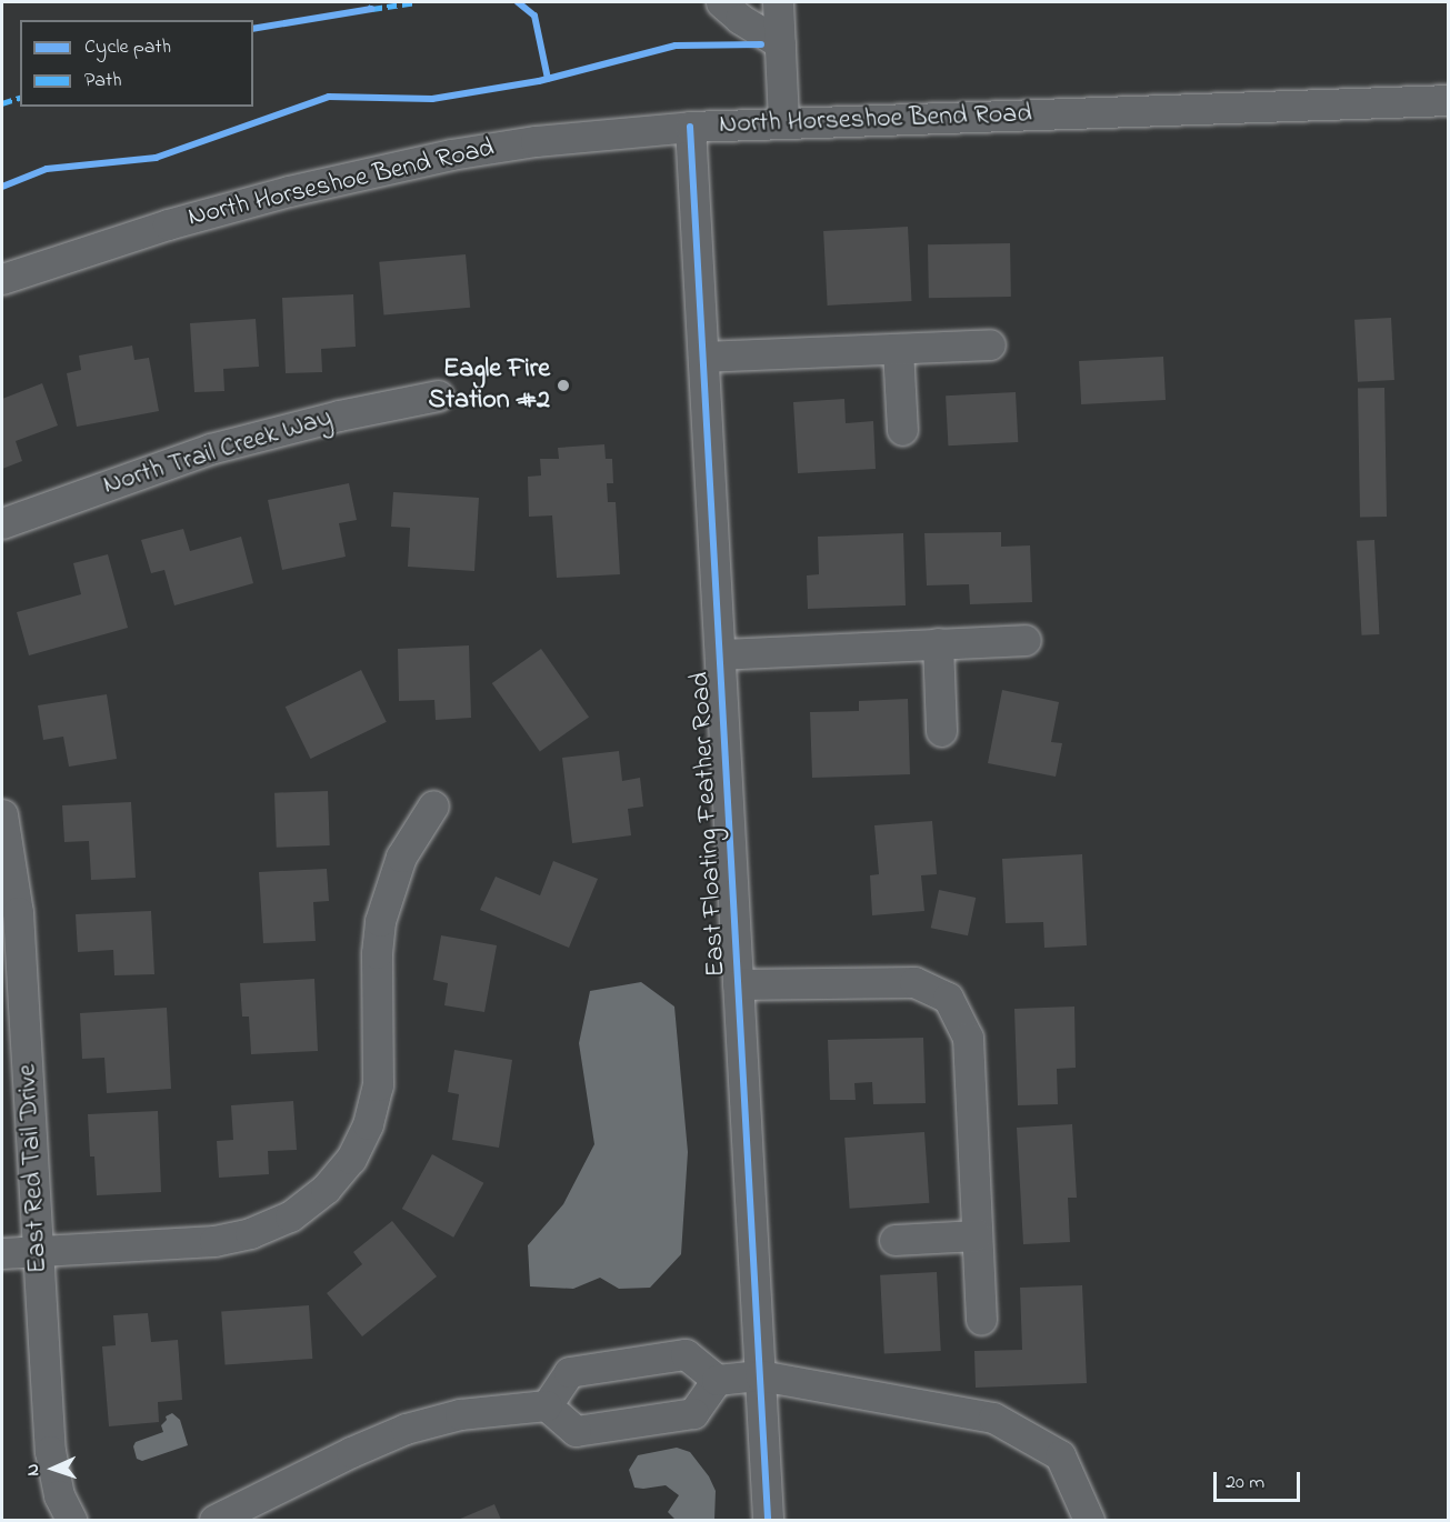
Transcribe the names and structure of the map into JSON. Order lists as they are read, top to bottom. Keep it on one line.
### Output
{"streets":{"street":["North Horseshoe Bend Road","North Trail Creek Way","East Floating Feather Road","East Red Tail Drive"]},"crossings":[["North Horseshoe Bend Road","East Floating Feather Road"]],"places":["Eagle Fire Station #2"],"legend":["Cycle path","Path"],"scale_bar":"20 m","north":"left"}
